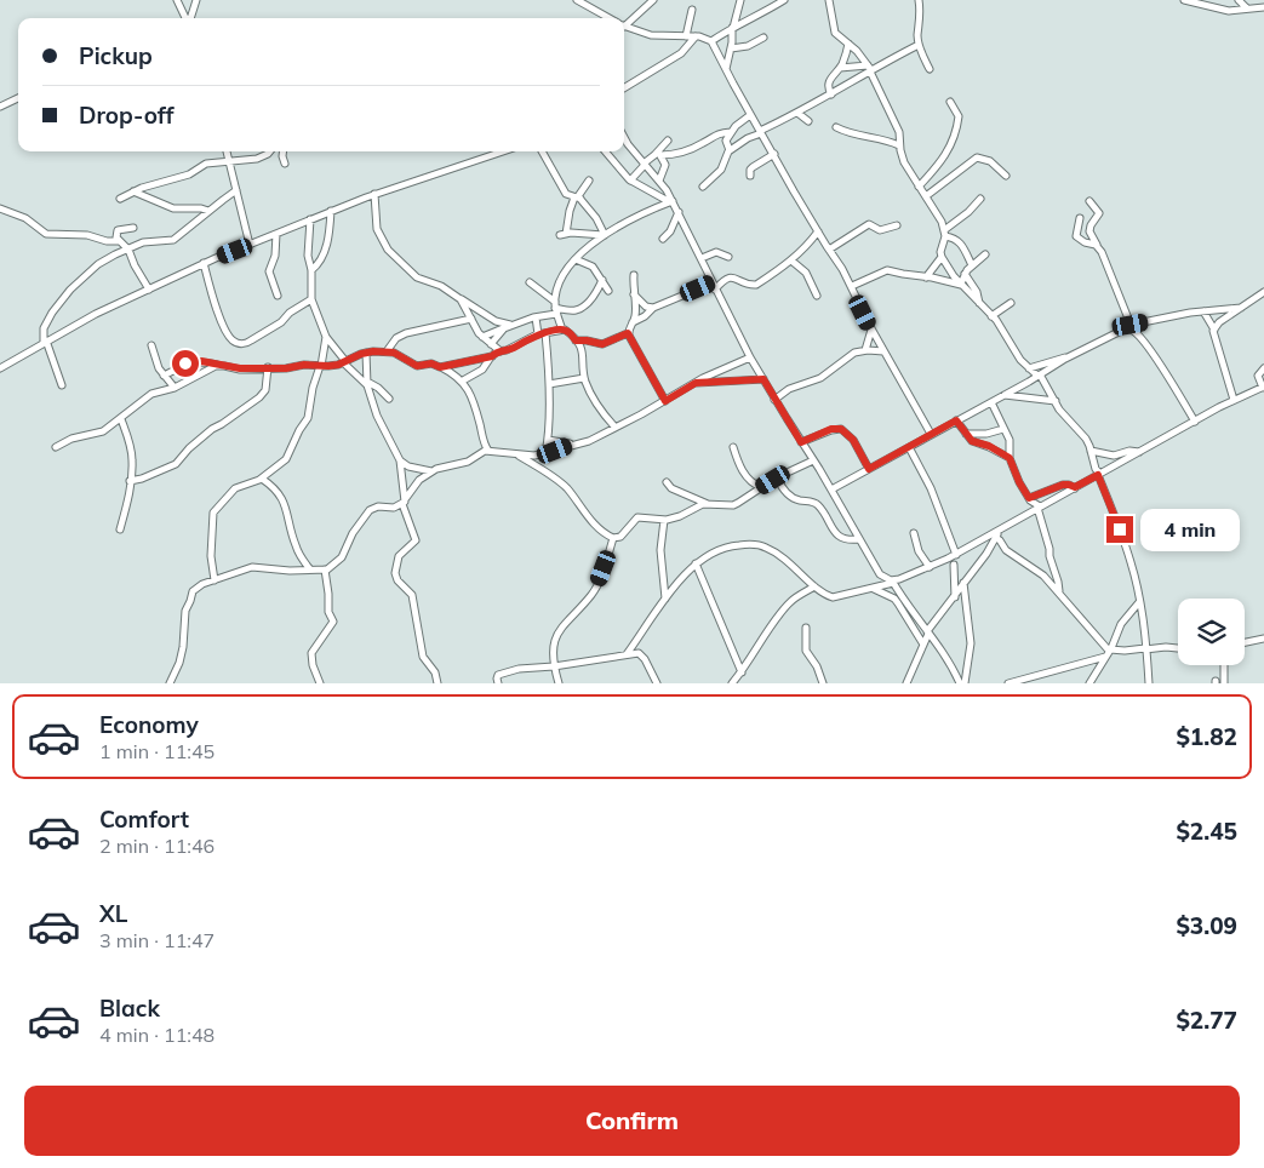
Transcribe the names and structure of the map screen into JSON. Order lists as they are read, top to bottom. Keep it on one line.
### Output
{"page":{"banner":["Pickup","Drop-off"],"bubble":"4 min","list":[{"name":"Economy","note":"1 min · 11:45","value":"$1.82"},{"name":"Comfort","note":"2 min · 11:46","value":"$2.45"},{"name":"XL","note":"3 min · 11:47","value":"$3.09"},{"name":"Black","note":"4 min · 11:48","value":"$2.77"}],"buttons":"Confirm"}}
